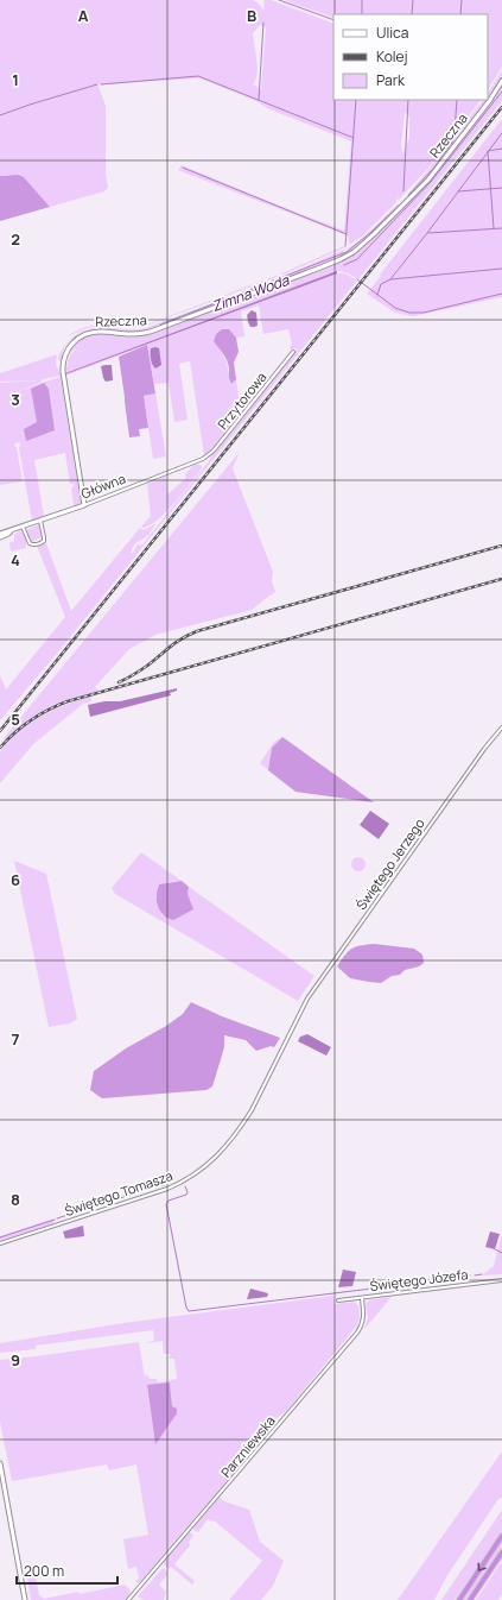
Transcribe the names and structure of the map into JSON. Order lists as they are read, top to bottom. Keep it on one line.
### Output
{"streets":{"street":["Rzeczna","Przytorowa","Główna","Świętego Jerzego","Świętego Tomasza","Świętego Józefa","Parzniewska"]},"crossings":[["Rzeczna","Główna"],["Przytorowa","Główna"],["Świętego Jerzego","Świętego Tomasza"],["Świętego Józefa","Parzniewska"]],"water":["Zimna Woda"],"legend":["Ulica","Kolej","Park"],"scale_bar":"200 m","grid":{"columns":["A","B"],"rows":["1","2","3","4","5","6","7","8","9"]}}
